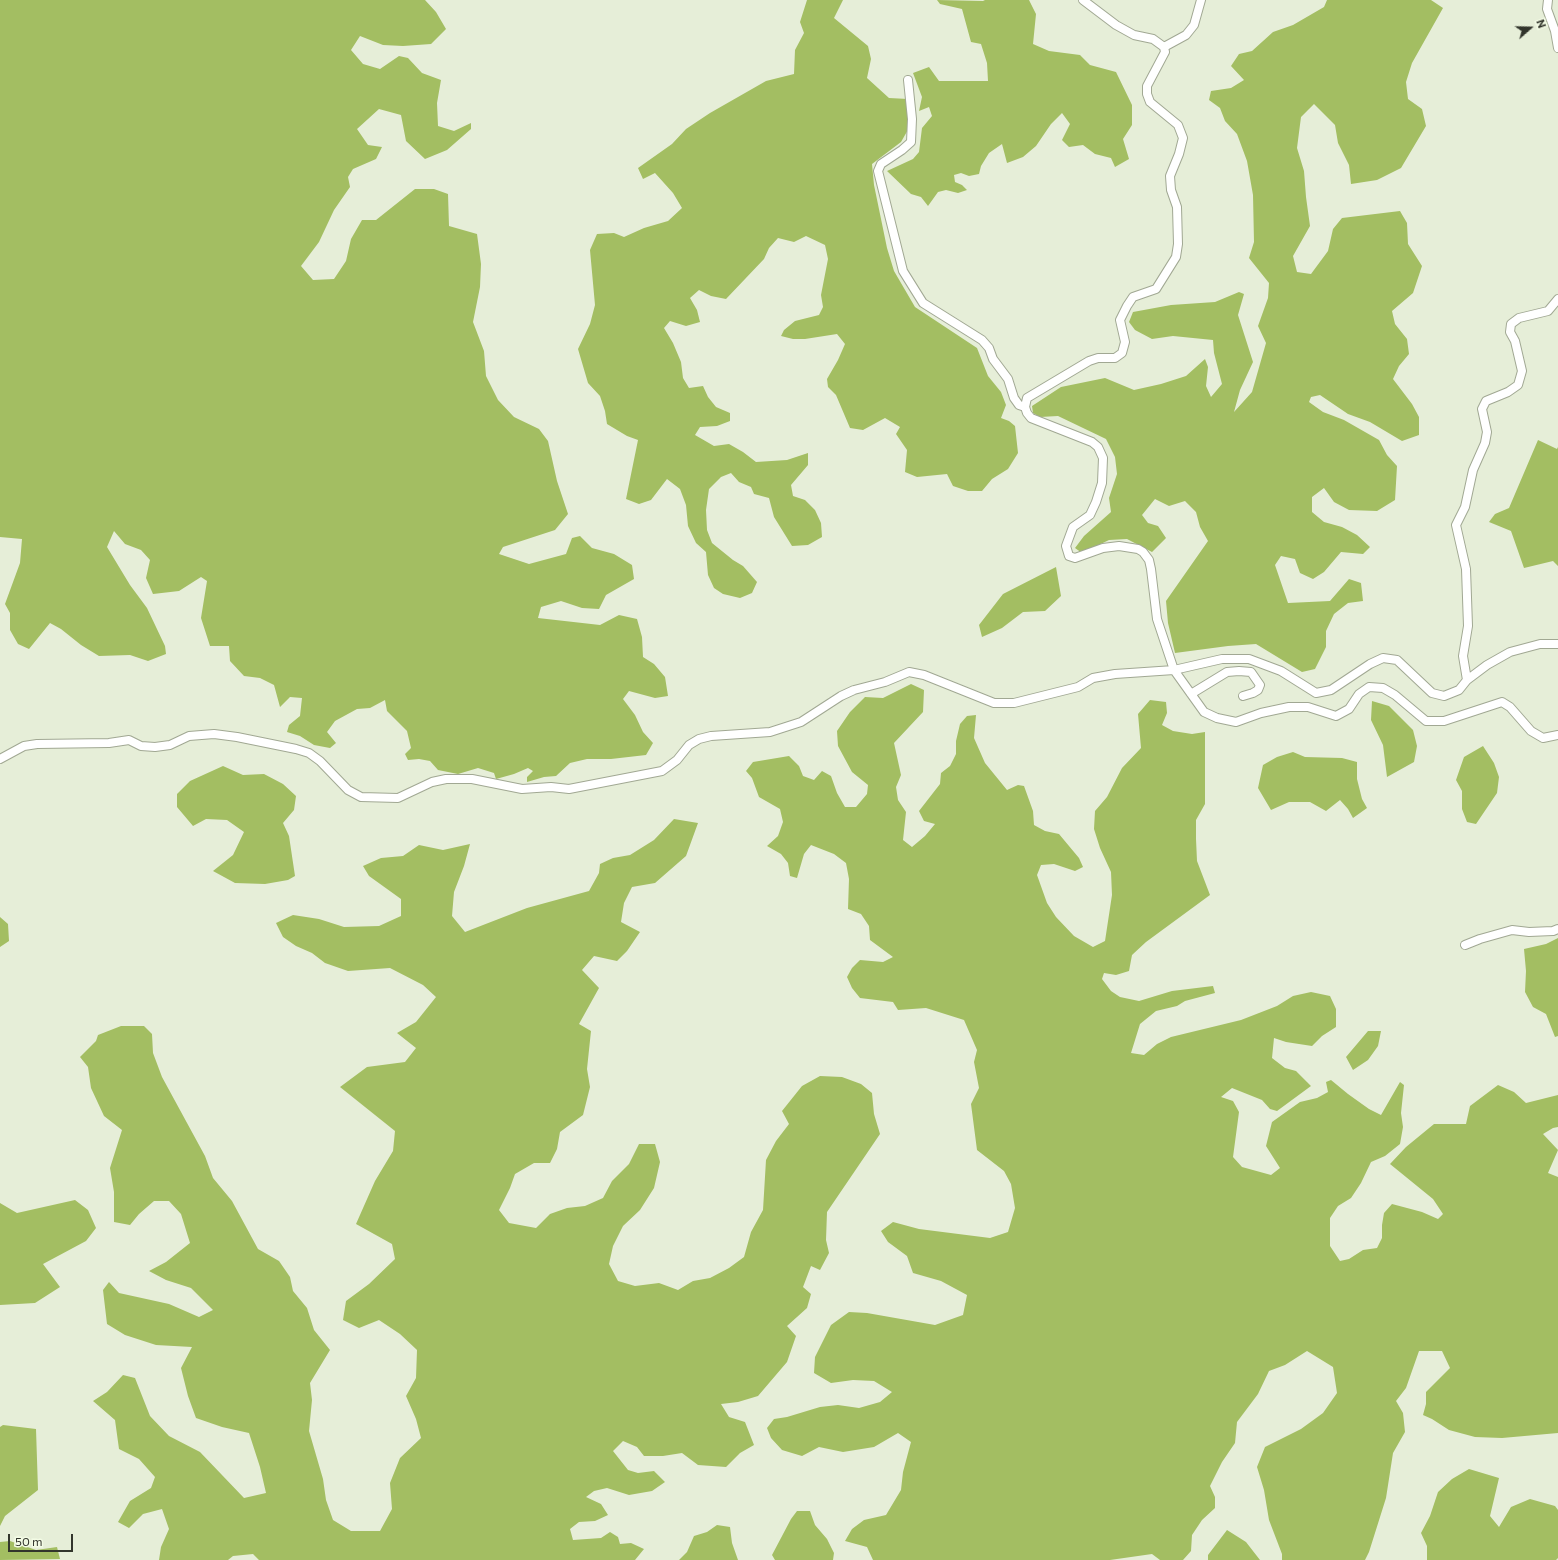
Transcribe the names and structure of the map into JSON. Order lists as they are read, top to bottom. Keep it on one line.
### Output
{"scale_bar":"50 m","north":"right"}
